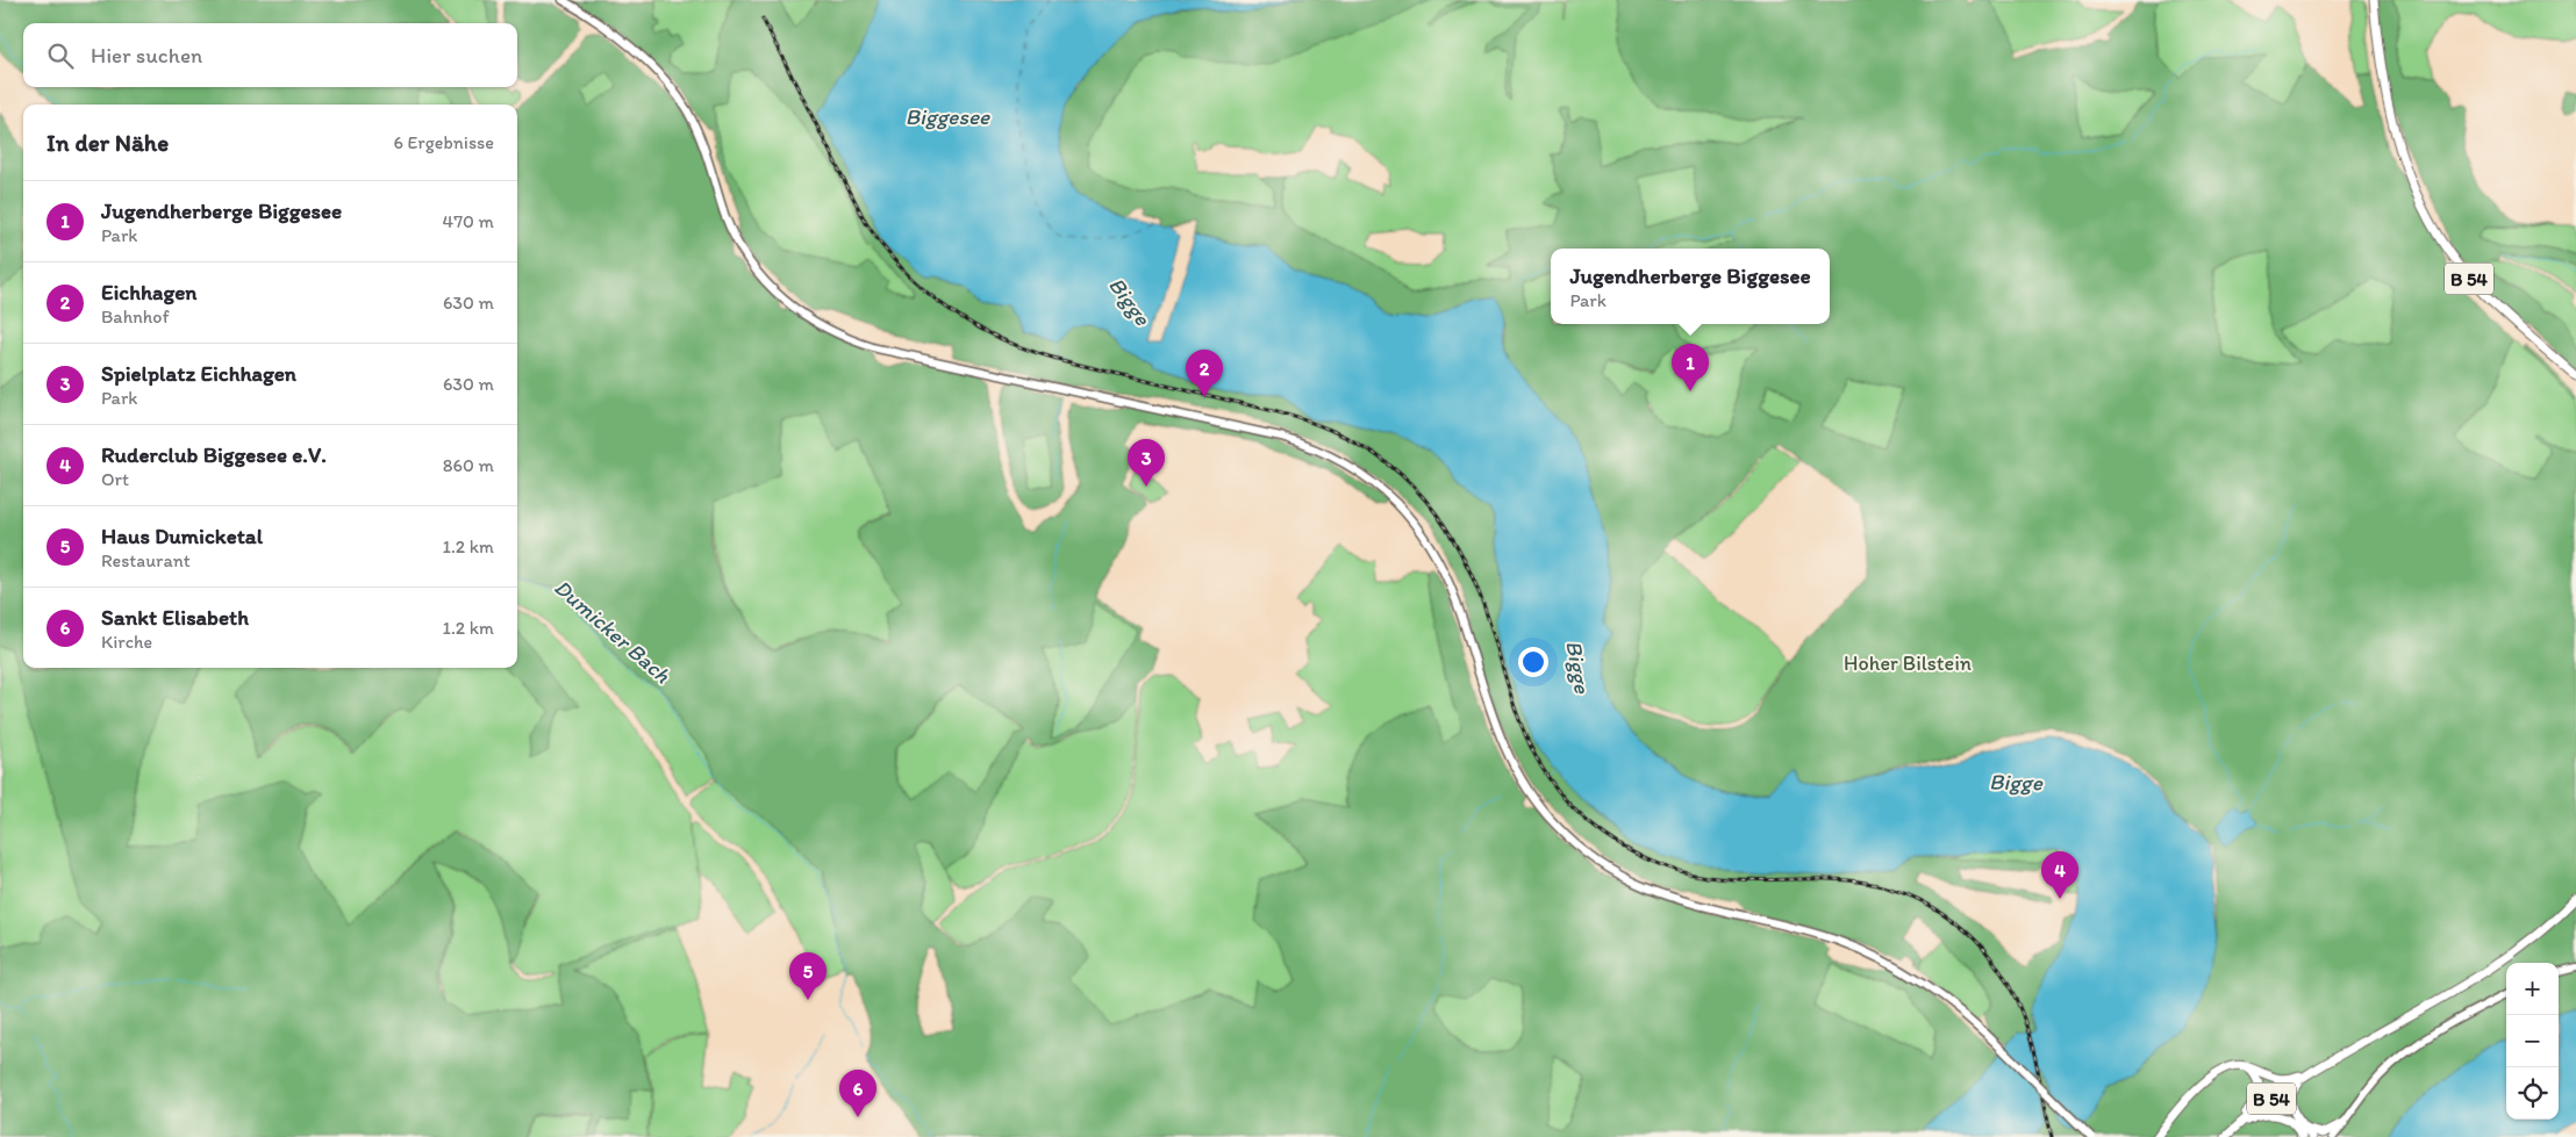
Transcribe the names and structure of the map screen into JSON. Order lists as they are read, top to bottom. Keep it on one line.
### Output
{"streets":{"main road":["B 54"]},"water":["Biggesee","Bigge","Dumicker Bach"],"parks":["Hoher Bilstein"],"page":{"search":"Hier suchen","heading":["In der Nähe","6 Ergebnisse"],"list":[{"mark":"1","name":"Jugendherberge Biggesee","note":"Park","value":"470 m"},{"mark":"2","name":"Eichhagen","note":"Bahnhof","value":"630 m"},{"mark":"3","name":"Spielplatz Eichhagen","note":"Park","value":"630 m"},{"mark":"4","name":"Ruderclub Biggesee e.V.","note":"Ort","value":"860 m"},{"mark":"5","name":"Haus Dumicketal","note":"Restaurant","value":"1.2 km"},{"mark":"6","name":"Sankt Elisabeth","note":"Kirche","value":"1.2 km"}],"popup":["Jugendherberge Biggesee","Park"],"pins":["1","2","3","4","5","6"],"map_buttons":["+","−"]}}
